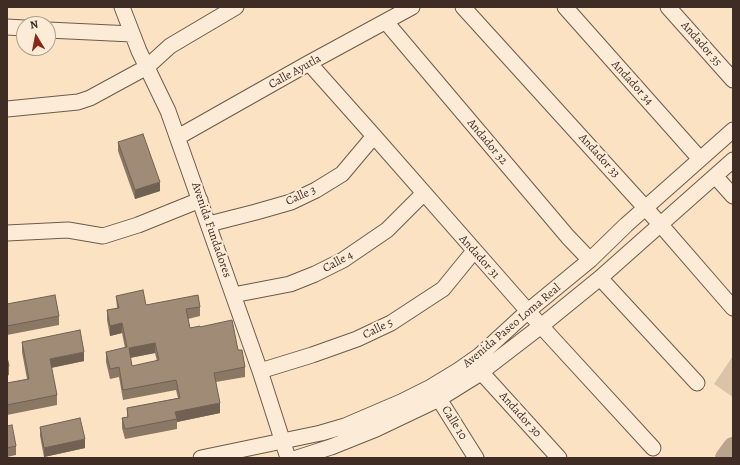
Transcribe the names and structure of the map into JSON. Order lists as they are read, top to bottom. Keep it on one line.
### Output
{"streets":{"street":["Andador 35","Calle Ayutla","Andador 34","Andador 32","Andador 33","Calle 3","Avenida Fundadores","Andador 31","Calle 4","Avenida Paseo Loma Real","Calle 5","Andador 30","Calle 10"]},"crossings":[["Calle Ayutla","Andador 32"],["Calle Ayutla","Avenida Fundadores"],["Calle Ayutla","Andador 31"],["Andador 34","Avenida Paseo Loma Real"],["Andador 32","Avenida Paseo Loma Real"],["Andador 33","Avenida Paseo Loma Real"],["Calle 3","Avenida Fundadores"],["Calle 3","Andador 31"],["Avenida Fundadores","Calle 4"],["Avenida Fundadores","Avenida Paseo Loma Real"],["Avenida Fundadores","Calle 5"],["Andador 31","Calle 4"],["Andador 31","Avenida Paseo Loma Real"],["Andador 31","Calle 5"],["Avenida Paseo Loma Real","Andador 30"],["Avenida Paseo Loma Real","Calle 10"]],"north":"top"}
